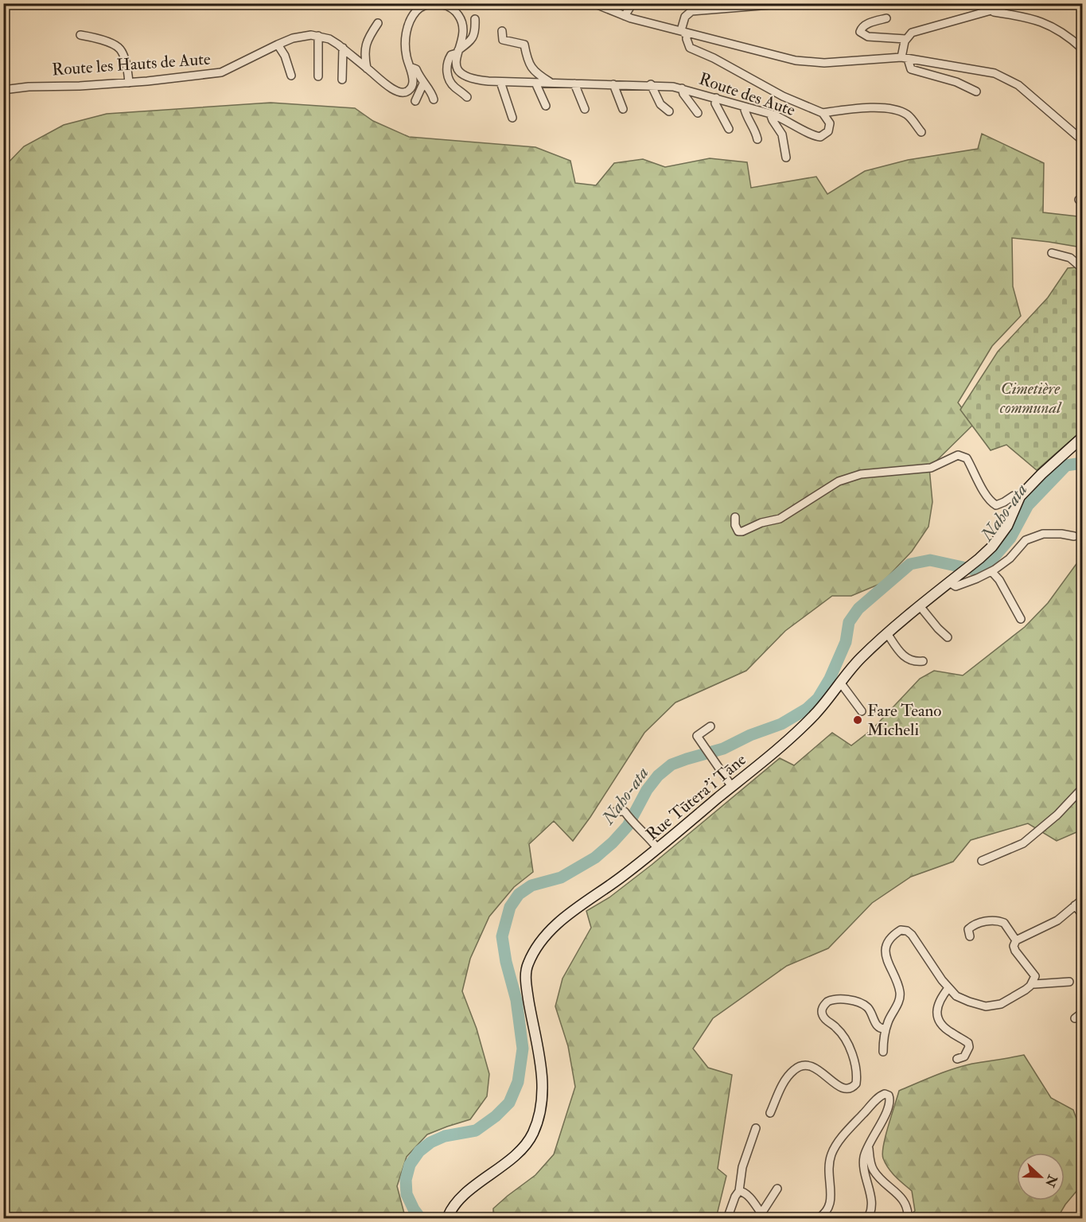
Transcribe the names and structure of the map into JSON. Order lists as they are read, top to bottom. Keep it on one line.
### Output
{"streets":{"street":["Route les Hauts de Aute","Route des Aute","Rue Tūtera'i Tāne"]},"crossings":[["Route les Hauts de Aute","Route des Aute"]],"water":["Naho-ata"],"parks":["Cimetière communal"],"places":["Fare Teano Micheli"],"north":"right"}
